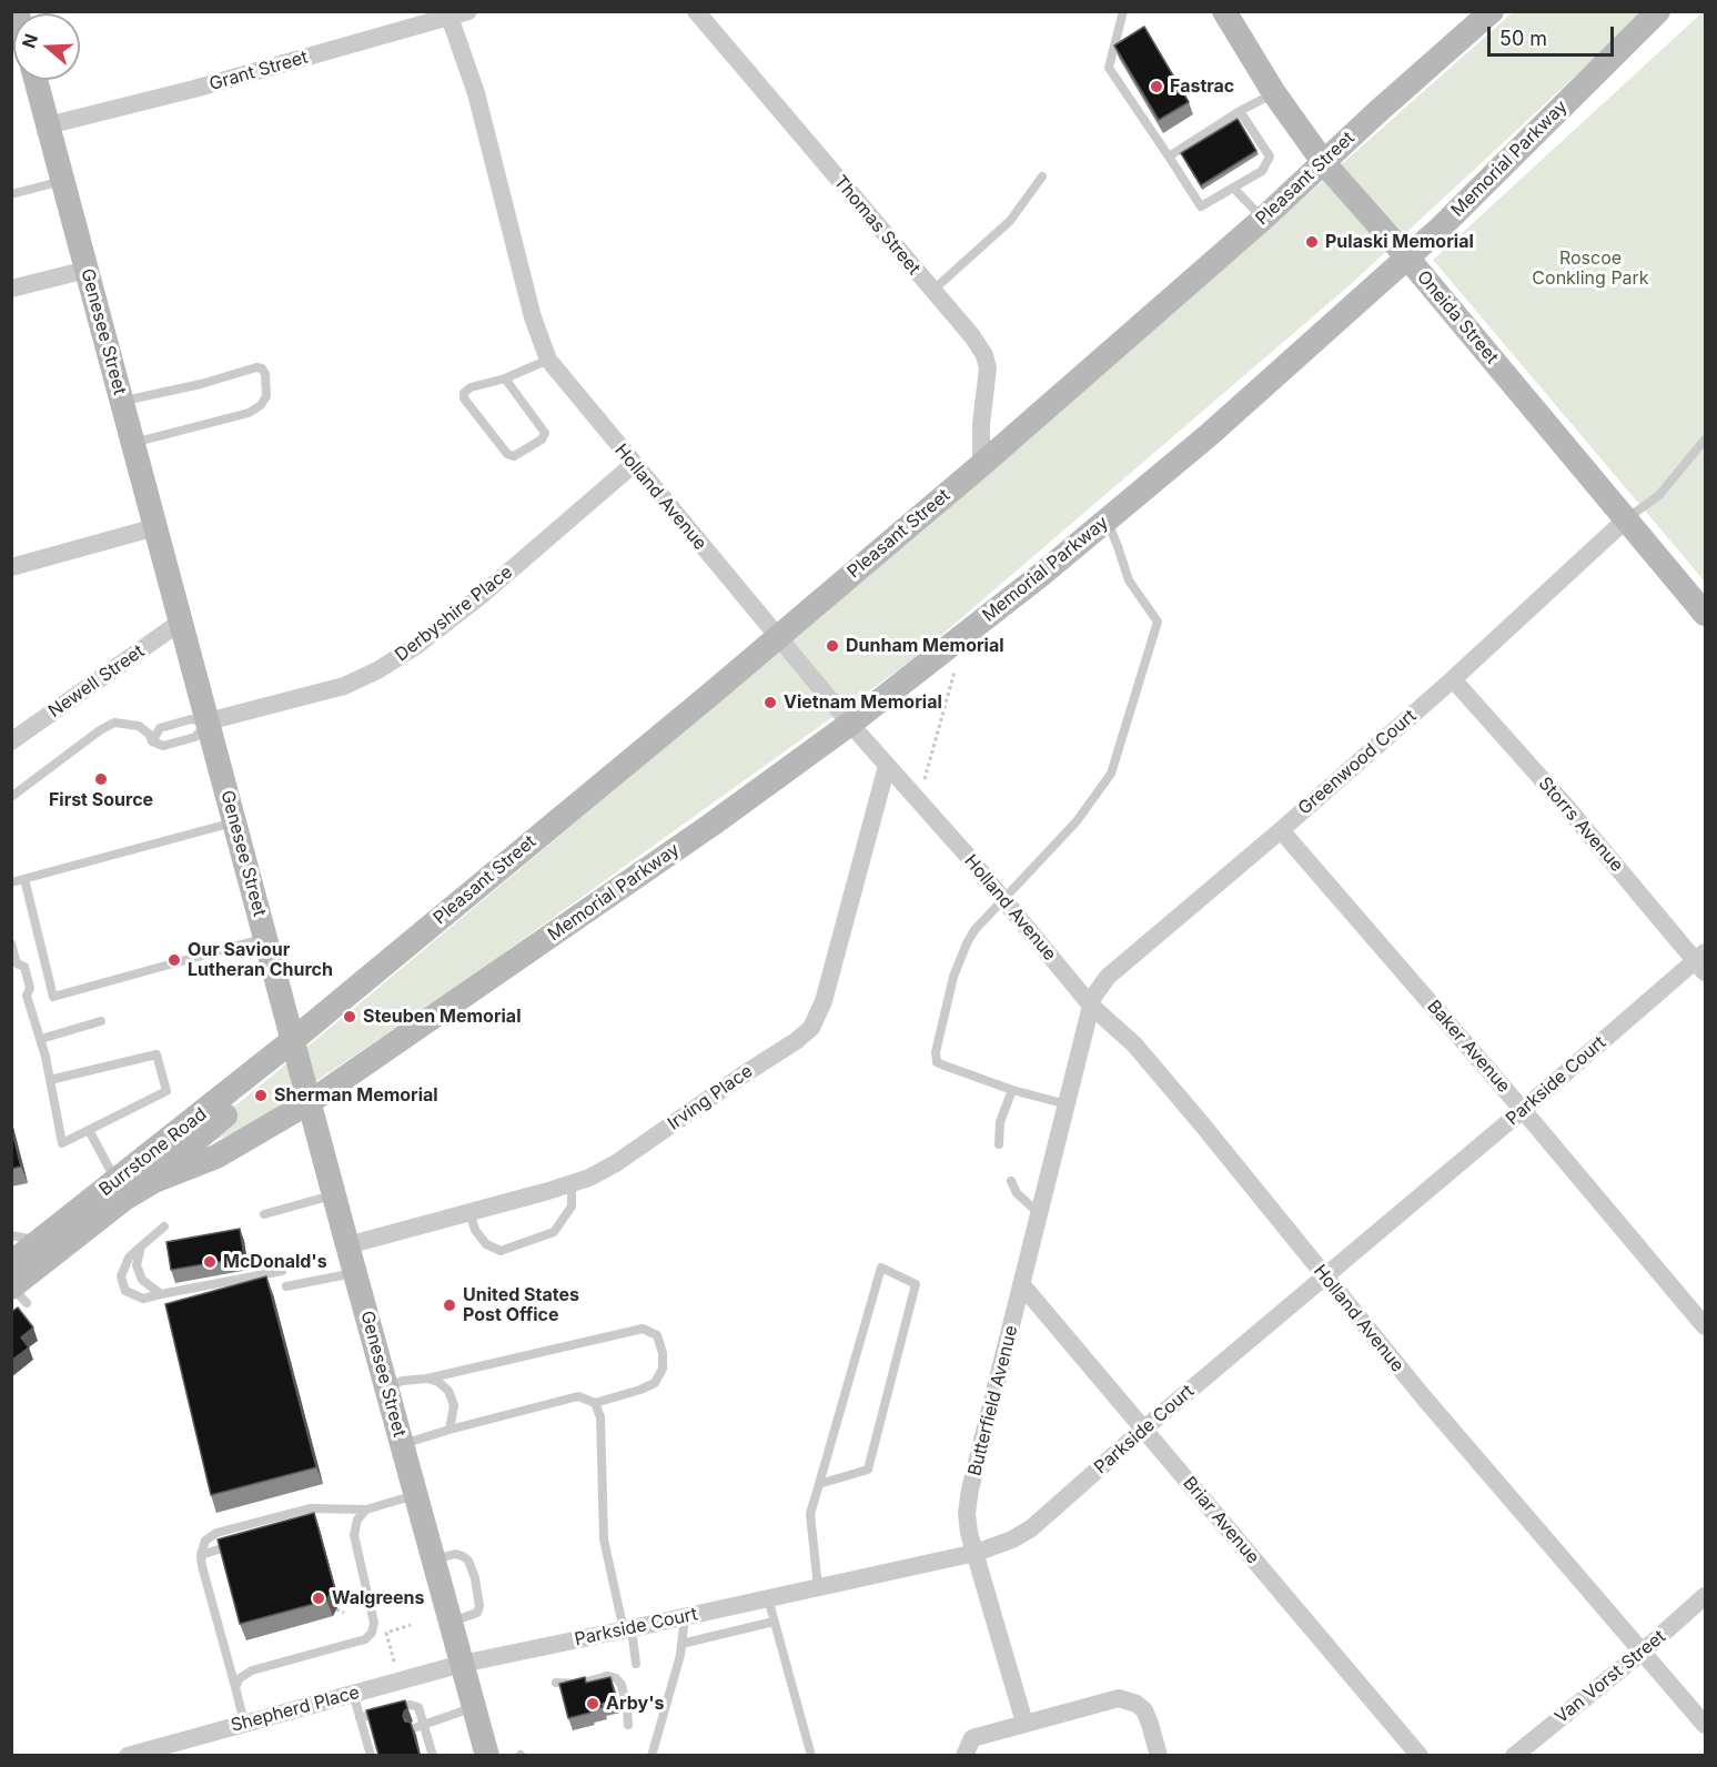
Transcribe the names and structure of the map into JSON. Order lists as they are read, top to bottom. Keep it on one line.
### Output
{"streets":{"street":["Grant Street","Memorial Parkway","Pleasant Street","Thomas Street","Oneida Street","Genesee Street","Holland Avenue","Derbyshire Place","Newell Street","Greenwood Court","Storrs Avenue","Baker Avenue","Parkside Court","Irving Place","Burrstone Road","Butterfield Avenue","Briar Avenue","Van Vorst Street","Shepherd Place"]},"crossings":[["Grant Street","Genesee Street"],["Grant Street","Holland Avenue"],["Memorial Parkway","Oneida Street"],["Memorial Parkway","Genesee Street"],["Memorial Parkway","Holland Avenue"],["Memorial Parkway","Burrstone Road"],["Pleasant Street","Thomas Street"],["Pleasant Street","Oneida Street"],["Pleasant Street","Genesee Street"],["Pleasant Street","Holland Avenue"],["Pleasant Street","Burrstone Road"],["Oneida Street","Greenwood Court"],["Genesee Street","Derbyshire Place"],["Genesee Street","Newell Street"],["Genesee Street","Parkside Court"],["Genesee Street","Irving Place"],["Genesee Street","Burrstone Road"],["Genesee Street","Shepherd Place"],["Holland Avenue","Derbyshire Place"],["Holland Avenue","Greenwood Court"],["Holland Avenue","Parkside Court"],["Holland Avenue","Irving Place"],["Holland Avenue","Butterfield Avenue"],["Holland Avenue","Van Vorst Street"],["Greenwood Court","Storrs Avenue"],["Greenwood Court","Baker Avenue"],["Greenwood Court","Butterfield Avenue"],["Storrs Avenue","Parkside Court"],["Baker Avenue","Parkside Court"],["Parkside Court","Butterfield Avenue"],["Parkside Court","Briar Avenue"],["Parkside Court","Shepherd Place"],["Butterfield Avenue","Briar Avenue"]],"parks":["Roscoe Conkling Park"],"places":["Fastrac","Pulaski Memorial","Dunham Memorial","Vietnam Memorial","First Source","Our Saviour Lutheran Church","Steuben Memorial","Sherman Memorial","McDonald's","United States Post Office","Walgreens","Arby's"],"scale_bar":"50 m","north":"left"}
